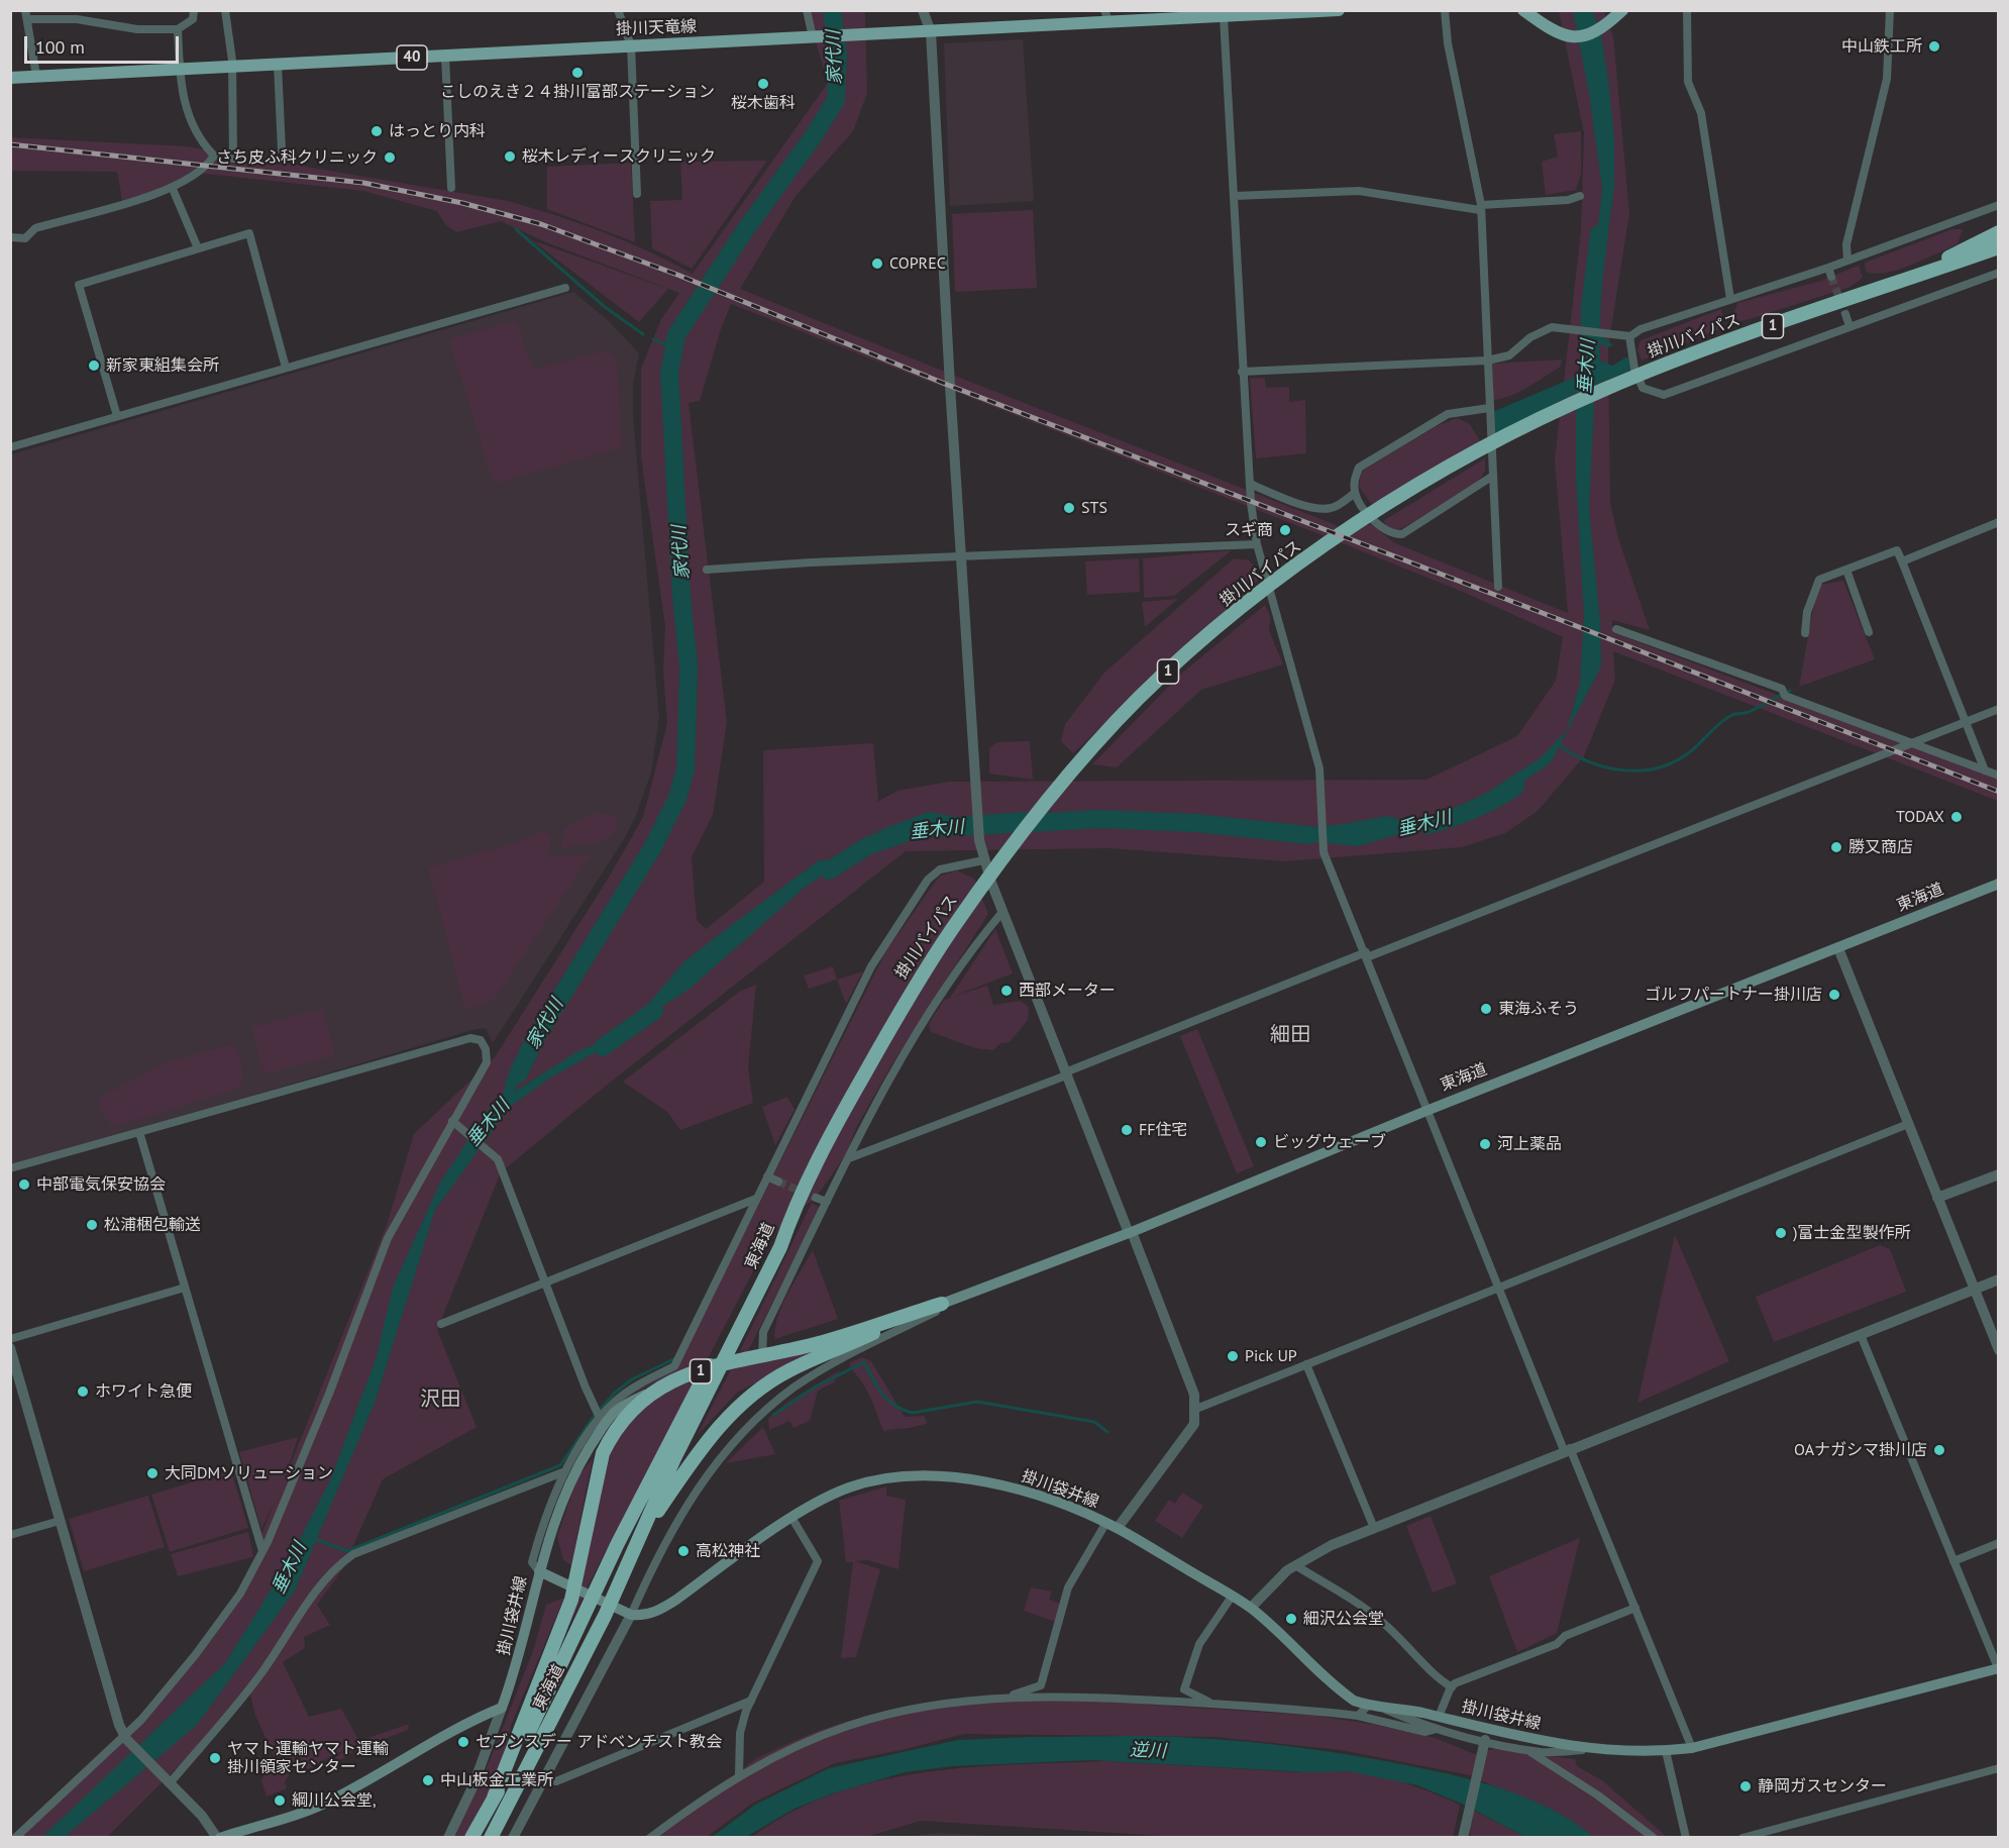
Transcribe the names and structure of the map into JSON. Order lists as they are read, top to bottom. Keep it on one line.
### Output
{"streets":{"highway":["1","掛川バイパス","東海道"],"main road":["掛川天竜線","40","掛川袋井線"]},"crossings":[["1","東海道"],["掛川バイパス","東海道"]],"districts":["細田","沢田"],"water":["家代川","垂木川","逆川"],"places":["中山鉄工所","こしのえき２４掛川富部ステーション","桜木歯科","はっとり内科","桜木レディースクリニック","さち皮ふ科クリニック","COPREC","新家東組集会所","STS","スギ商","TODAX","勝又商店","西部メーター","ゴルフパートナー掛川店","東海ふそう","FF住宅","ビッグウェーブ","河上薬品","中部電気保安協会","松浦梱包輸送",")富士金型製作所","Pick UP","ホワイト急便","OAナガシマ掛川店","大同DMソリューション","高松神社","細沢公会堂","セブンスデー アドベンチスト教会","ヤマト運輸ヤマト運輸 掛川領家センター","中山板金工業所","静岡ガスセンター","綱川公会堂,"],"scale_bar":"100 m"}
